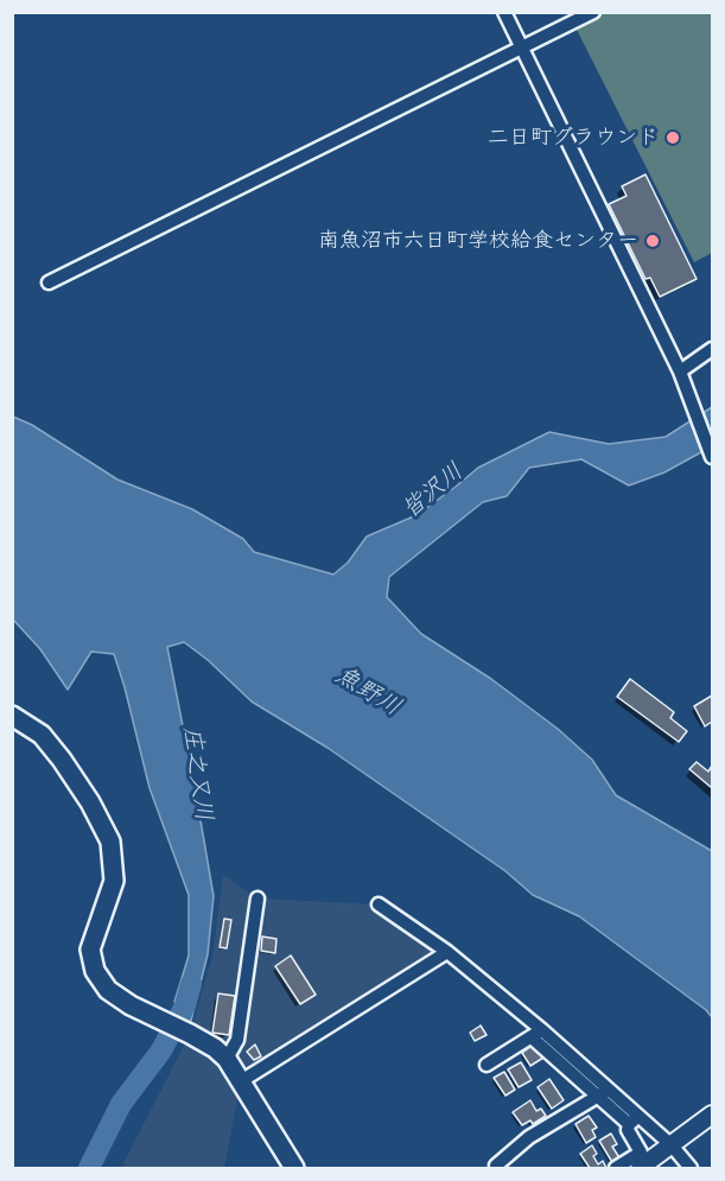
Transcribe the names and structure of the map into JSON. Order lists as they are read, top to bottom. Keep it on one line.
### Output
{"water":["皆沢川","魚野川","庄之又川"],"places":["二日町グラウンド","南魚沼市六日町学校給食センター"]}
